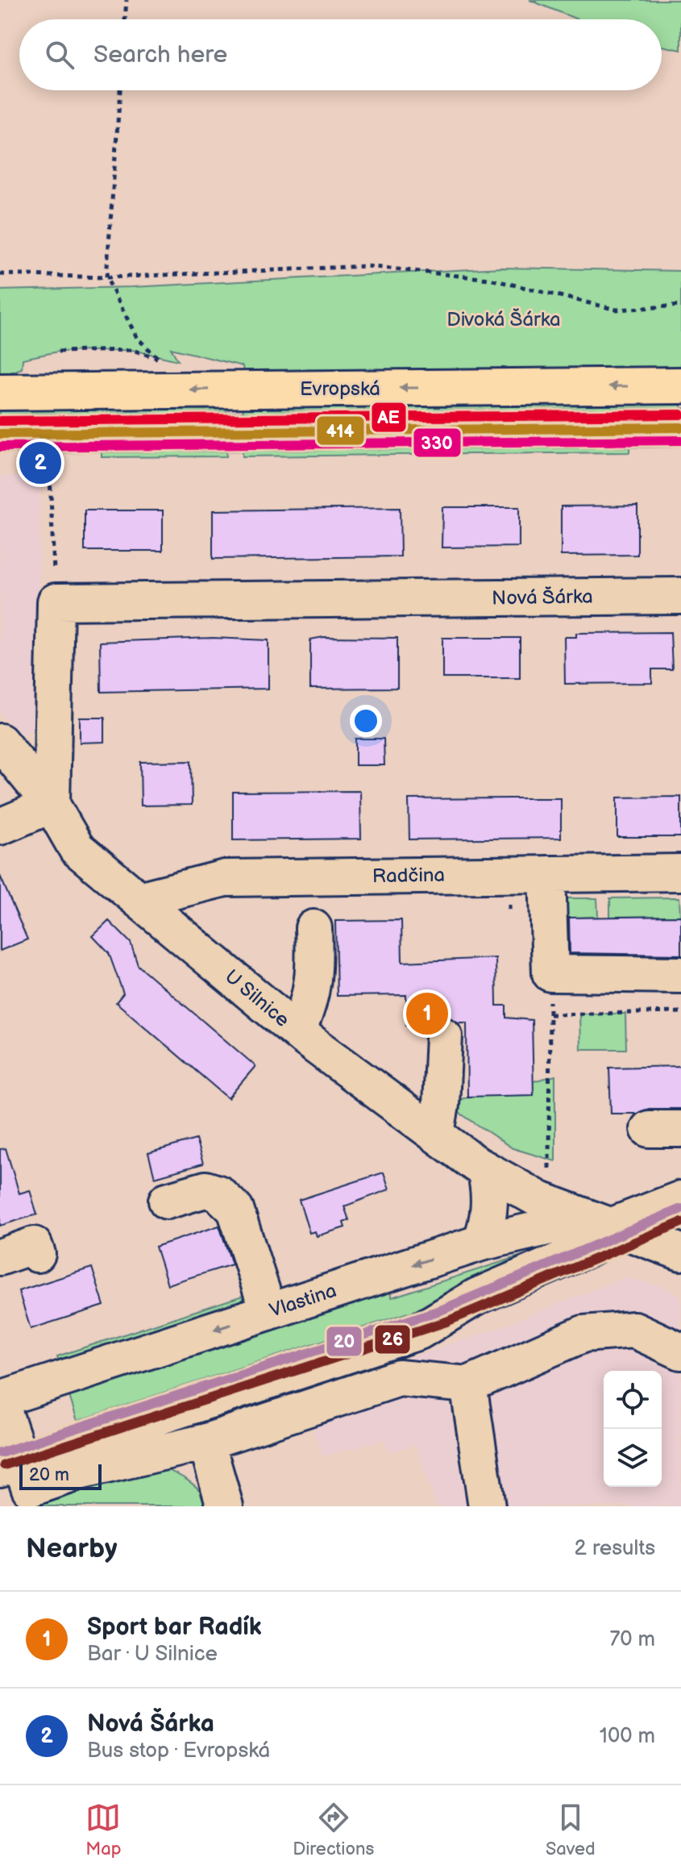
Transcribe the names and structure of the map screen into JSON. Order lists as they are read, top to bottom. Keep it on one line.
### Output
{"streets":{"main road":["Evropská"],"street":["Nová Šárka","Radčina","U Silnice","Vlastina"]},"crossings":[["Radčina","U Silnice"],["U Silnice","Vlastina"]],"parks":["Divoká Šárka"],"lines":["transit line AE","transit line 414","transit line 330","tram line 20","transit line 26"],"scale_bar":"20 m","page":{"search":"Search here","pins":["2","1"],"scale":"20 m","heading":["Nearby","2 results"],"list":[{"mark":"1","name":"Sport bar Radík","note":"Bar · U Silnice","value":"70 m"},{"mark":"2","name":"Nová Šárka","note":"Bus stop · Evropská","value":"100 m"}],"nav":["Map","Directions","Saved"]}}
